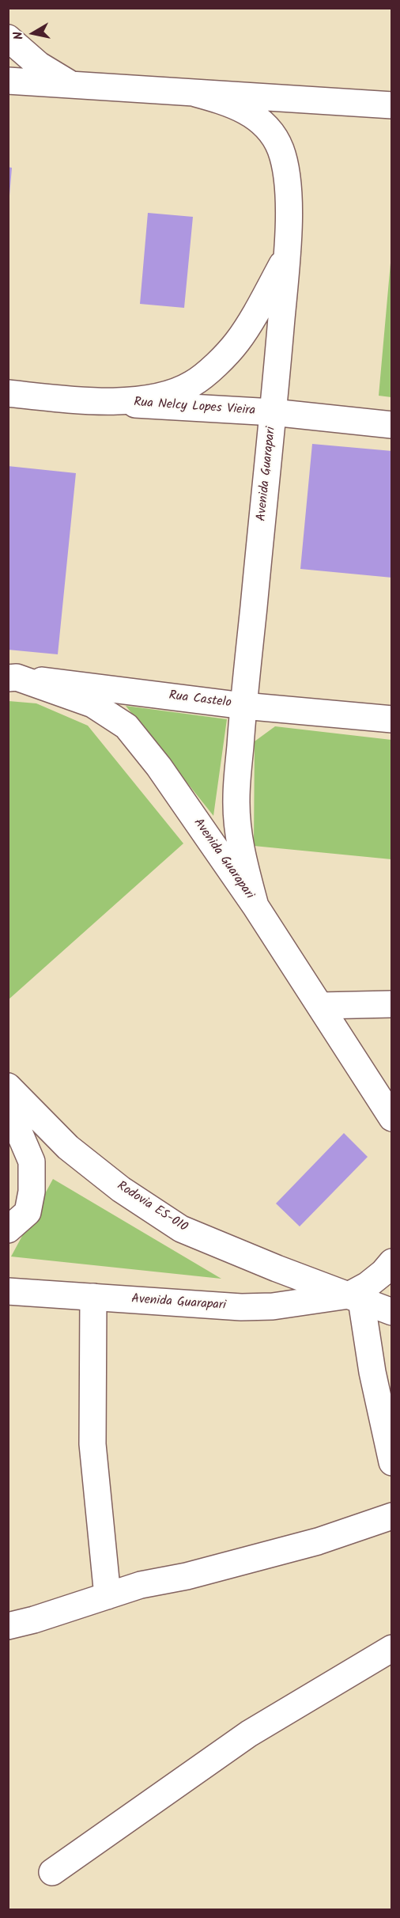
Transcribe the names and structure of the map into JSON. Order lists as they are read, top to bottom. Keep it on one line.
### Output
{"streets":{"street":["Rua Nelcy Lopes Vieira","Avenida Guarapari","Rua Castelo","Rodovia ES-010"]},"crossings":[["Rua Nelcy Lopes Vieira","Avenida Guarapari"],["Avenida Guarapari","Rua Castelo"],["Avenida Guarapari","Rodovia ES-010"]],"north":"left"}
